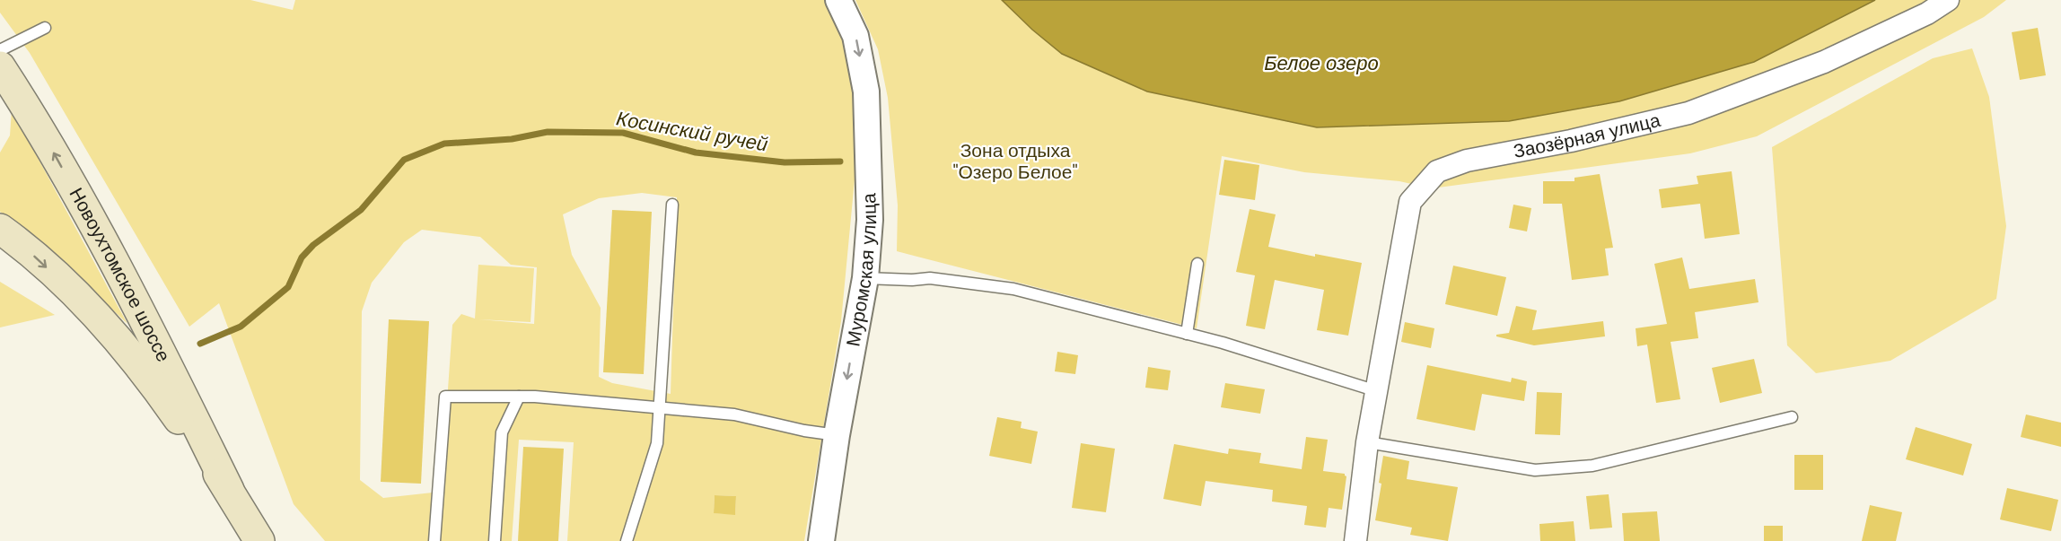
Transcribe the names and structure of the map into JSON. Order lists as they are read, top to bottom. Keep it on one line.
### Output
{"streets":{"main road":["Новоухтомское шоссе"],"street":["Заозёрная улица","Муромская улица"]},"one_way":["Муромская улица"],"water":["Белое озеро","Косинский ручей"],"parks":["Зона отдыха \"Озеро Белое\""]}
